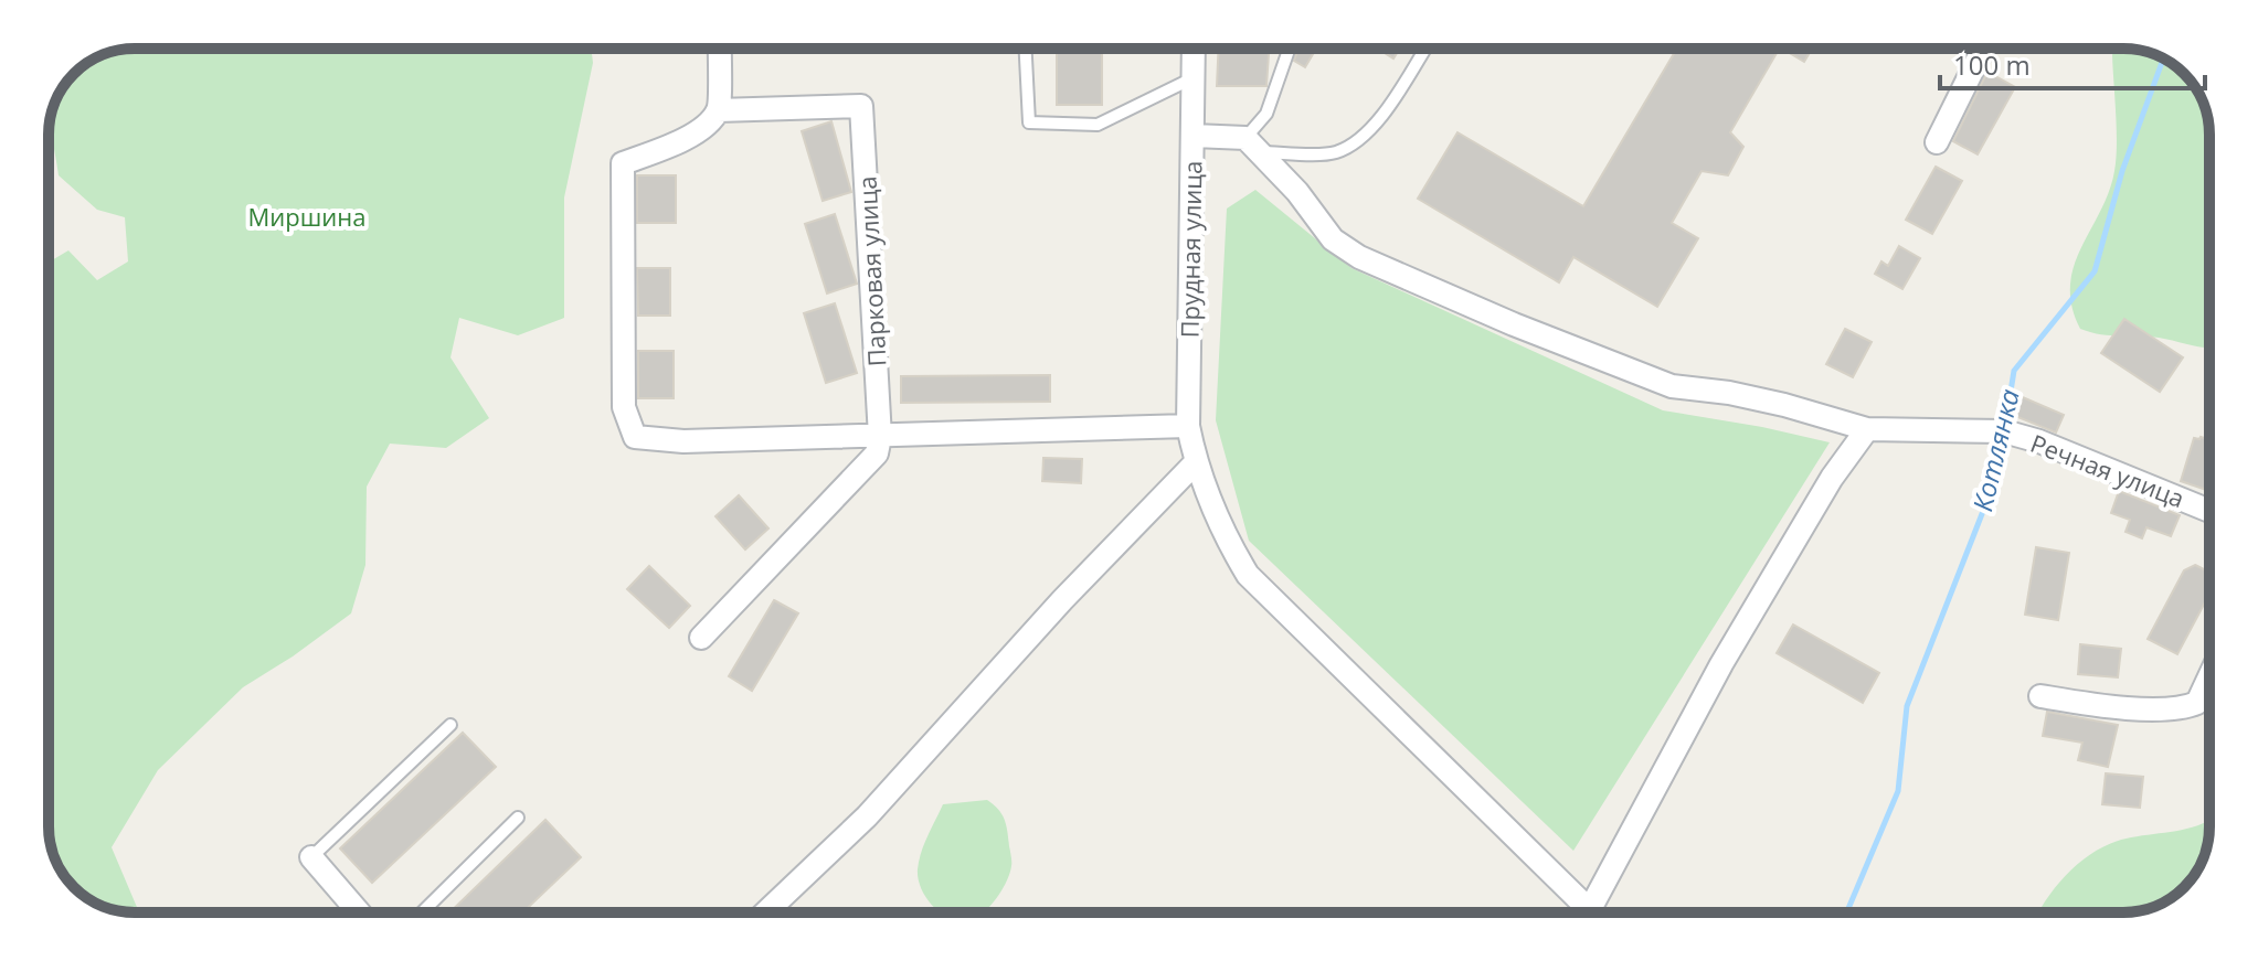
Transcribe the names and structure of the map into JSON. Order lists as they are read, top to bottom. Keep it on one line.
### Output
{"streets":{"street":["Прудная улица","Парковая улица","Речная улица"]},"water":["Котлянка"],"parks":["Миршина"],"scale_bar":"100 m"}
